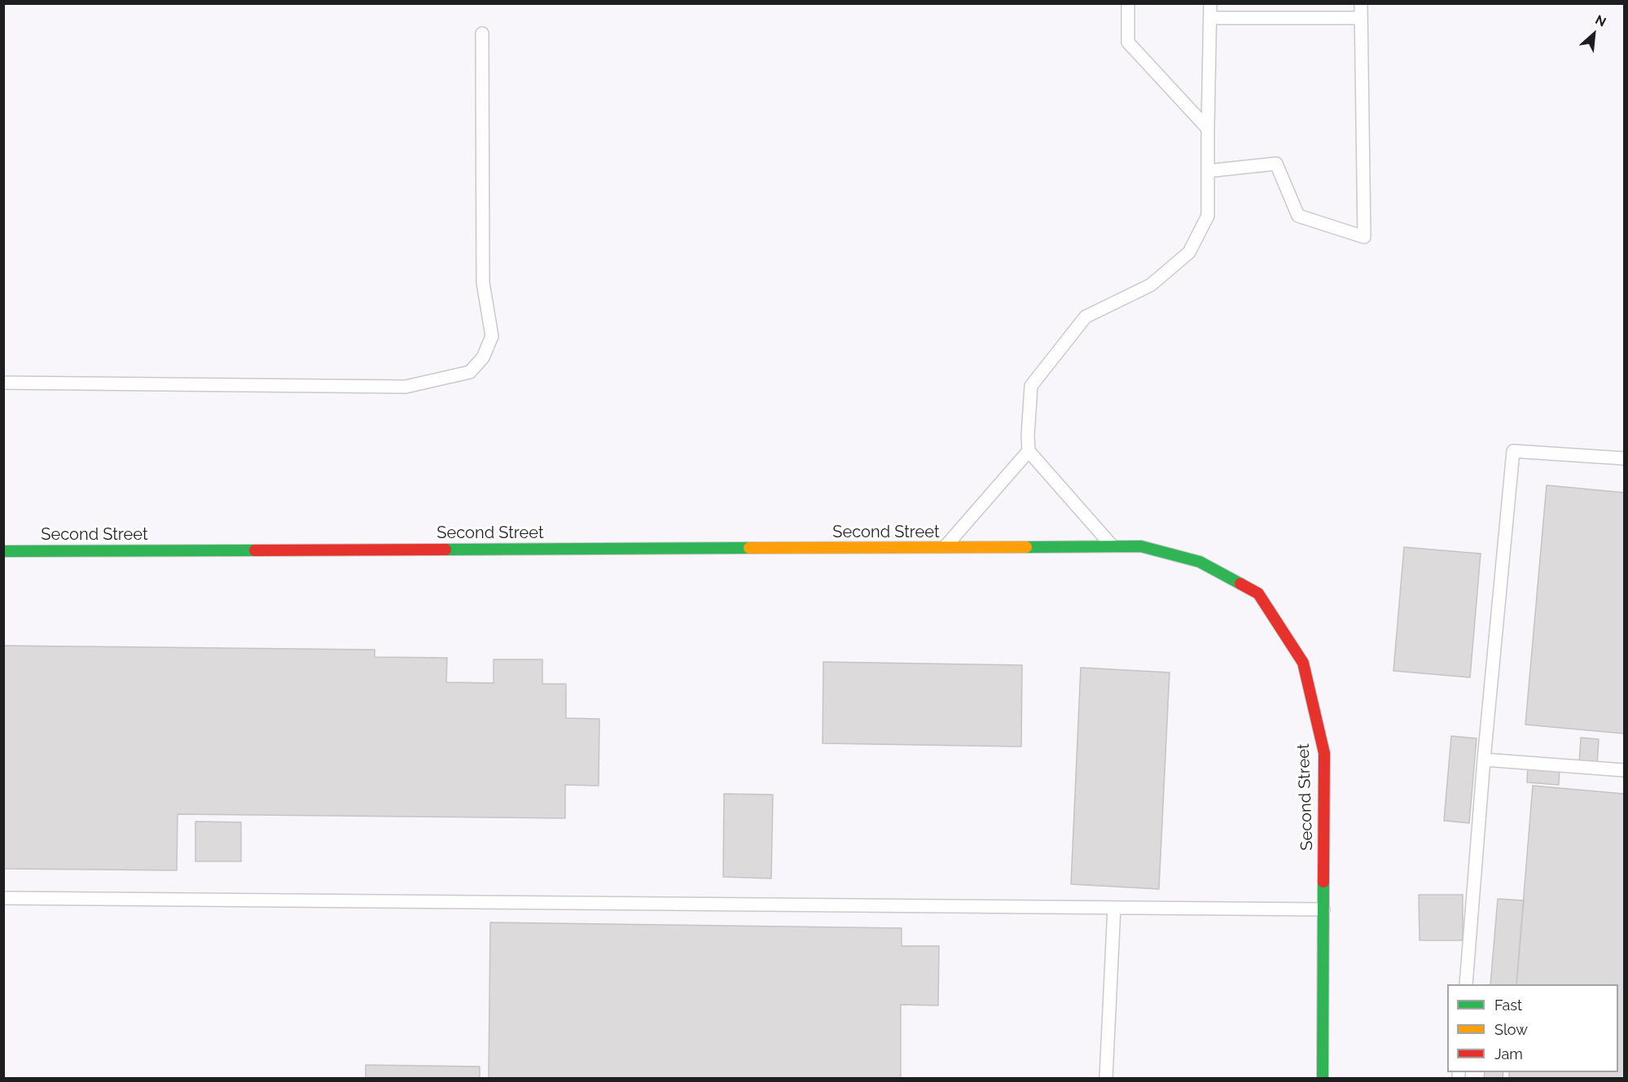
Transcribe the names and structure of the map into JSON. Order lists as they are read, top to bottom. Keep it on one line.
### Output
{"streets":{"street":["Second Street"]},"legend":["Fast","Slow","Jam"],"north":"top right"}
